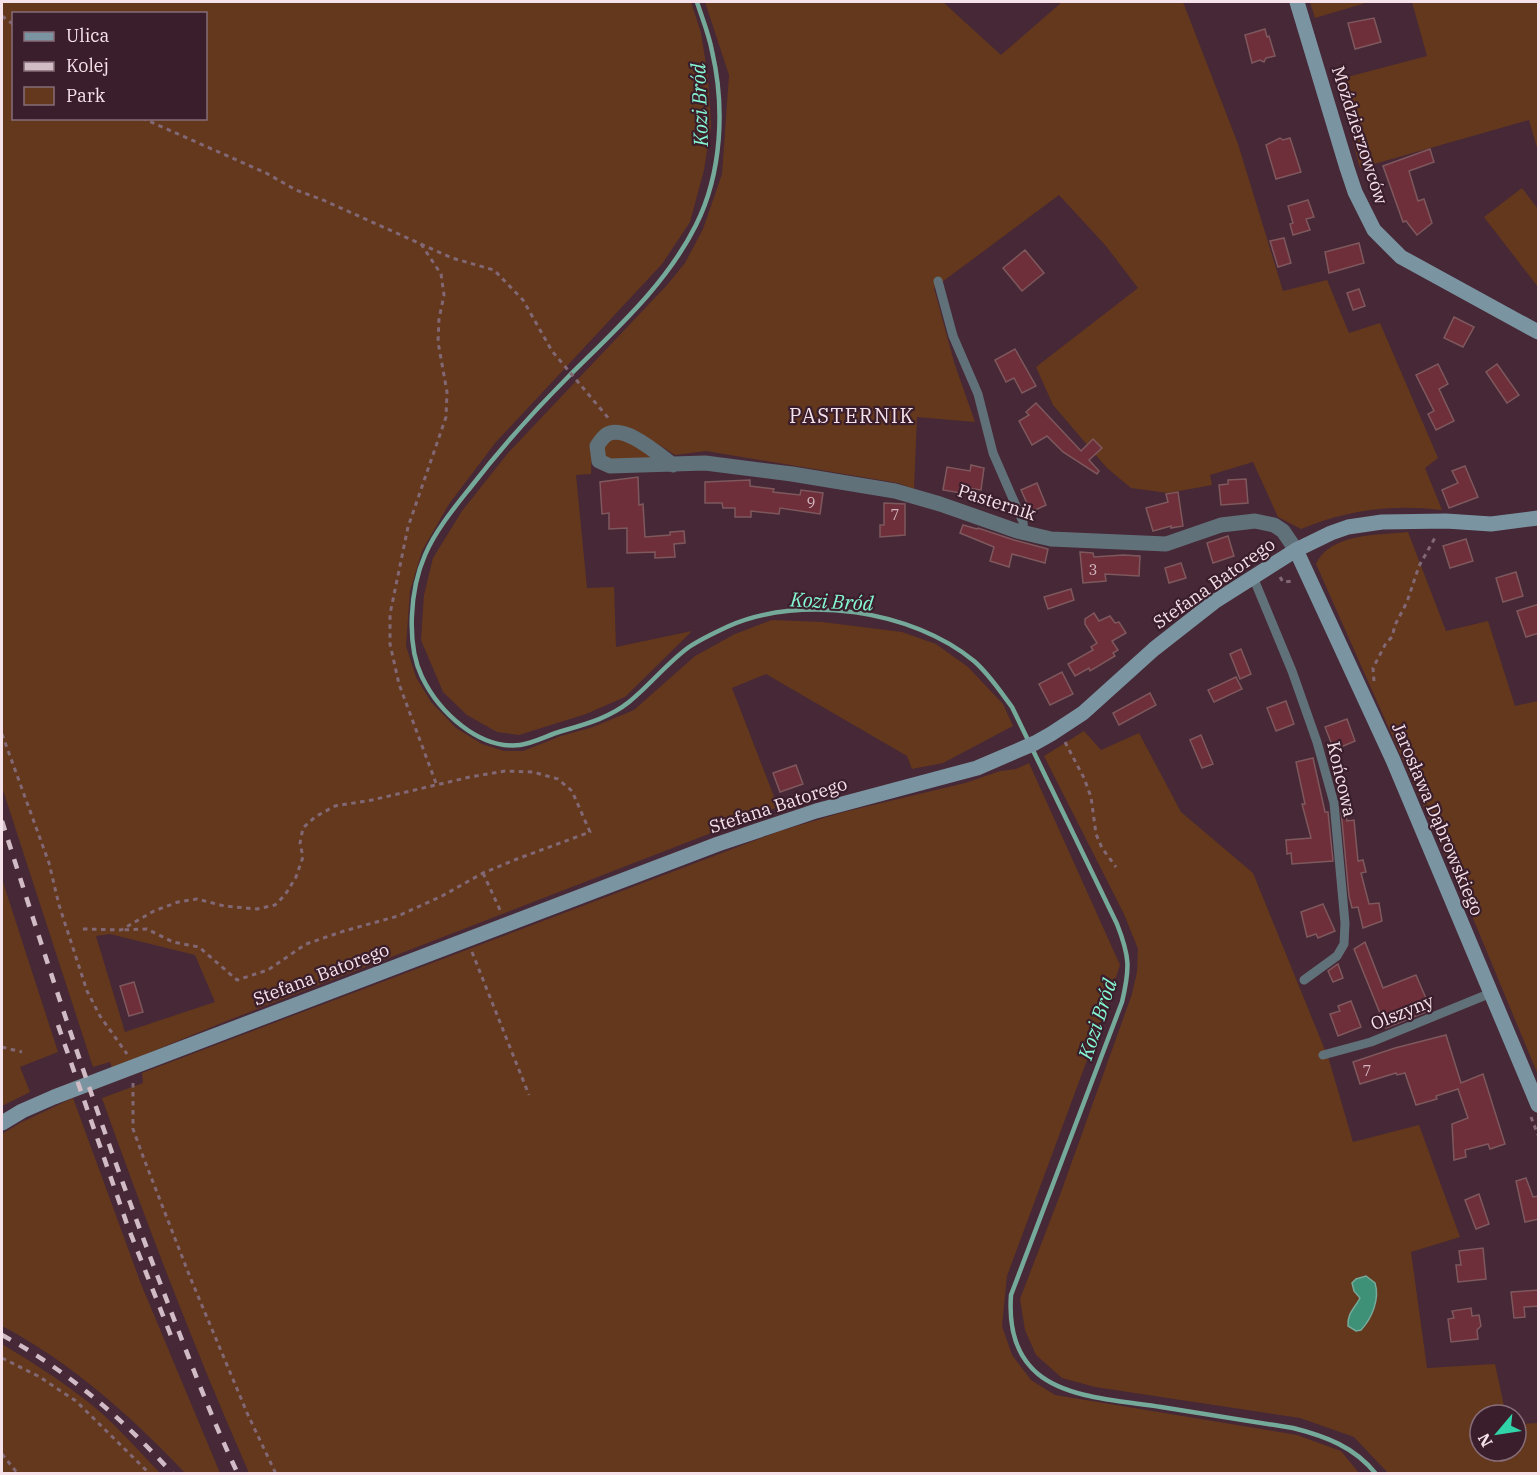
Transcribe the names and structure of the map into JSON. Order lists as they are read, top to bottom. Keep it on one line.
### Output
{"streets":{"street":["Moździerzowców","Pasternik","Stefana Batorego","Jarosława Dąbrowskiego"],"lane":["Końcowa","Olszyny"]},"crossings":[["Pasternik","Stefana Batorego"],["Pasternik","Jarosława Dąbrowskiego"],["Stefana Batorego","Końcowa"],["Stefana Batorego","Jarosława Dąbrowskiego"],["Jarosława Dąbrowskiego","Olszyny"]],"districts":["PASTERNIK"],"water":["Kozi Bród"],"house_numbers":["9","7","3","7"],"legend":["Ulica","Kolej","Park"],"north":"bottom left"}
